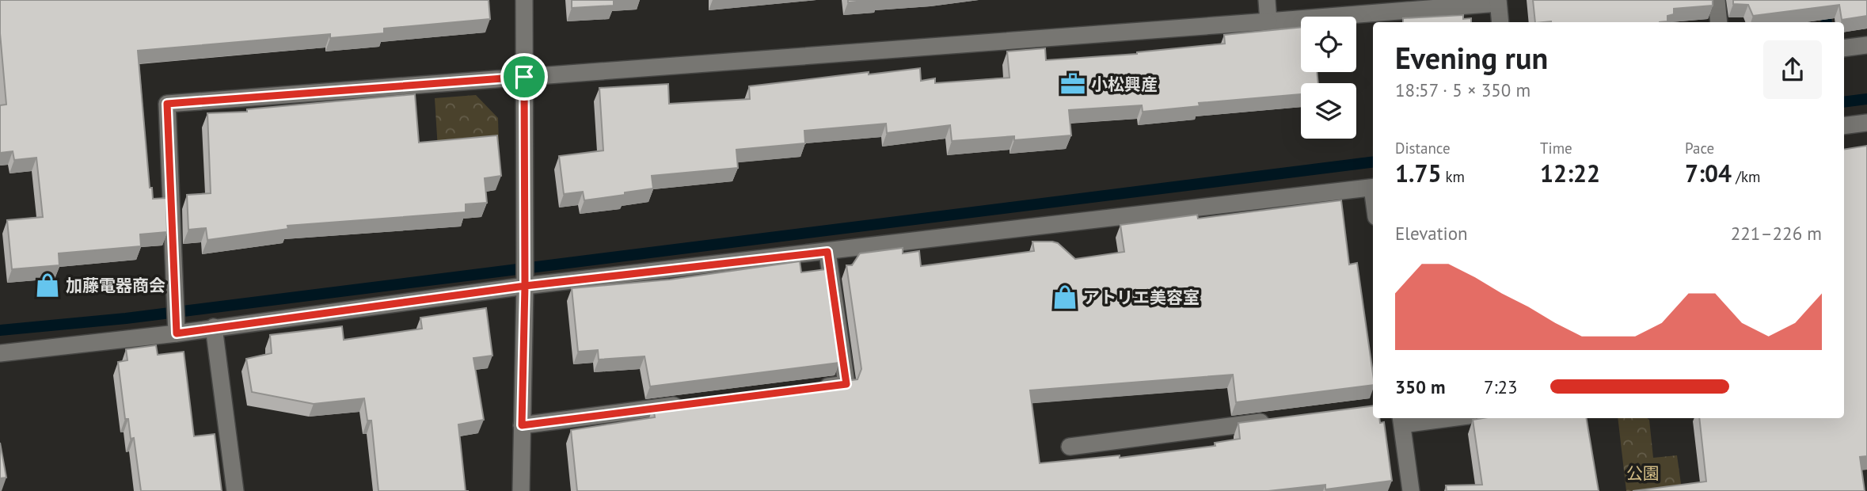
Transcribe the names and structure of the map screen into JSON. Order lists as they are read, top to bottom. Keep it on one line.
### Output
{"parks":["公園"],"places":{"office":["小松興産"],"shop":["加藤電器商会","アトリエ美容室"]},"page":{"heading":["Evening run","18:57 · 5 × 350 m"],"stats":[["Distance","1.75 km"],["Time","12:22"],["Pace","7:04 /km"]],"chart":["Elevation","221–226 m"],"list":[{"name":"350 m","note":"7:23"}]}}
